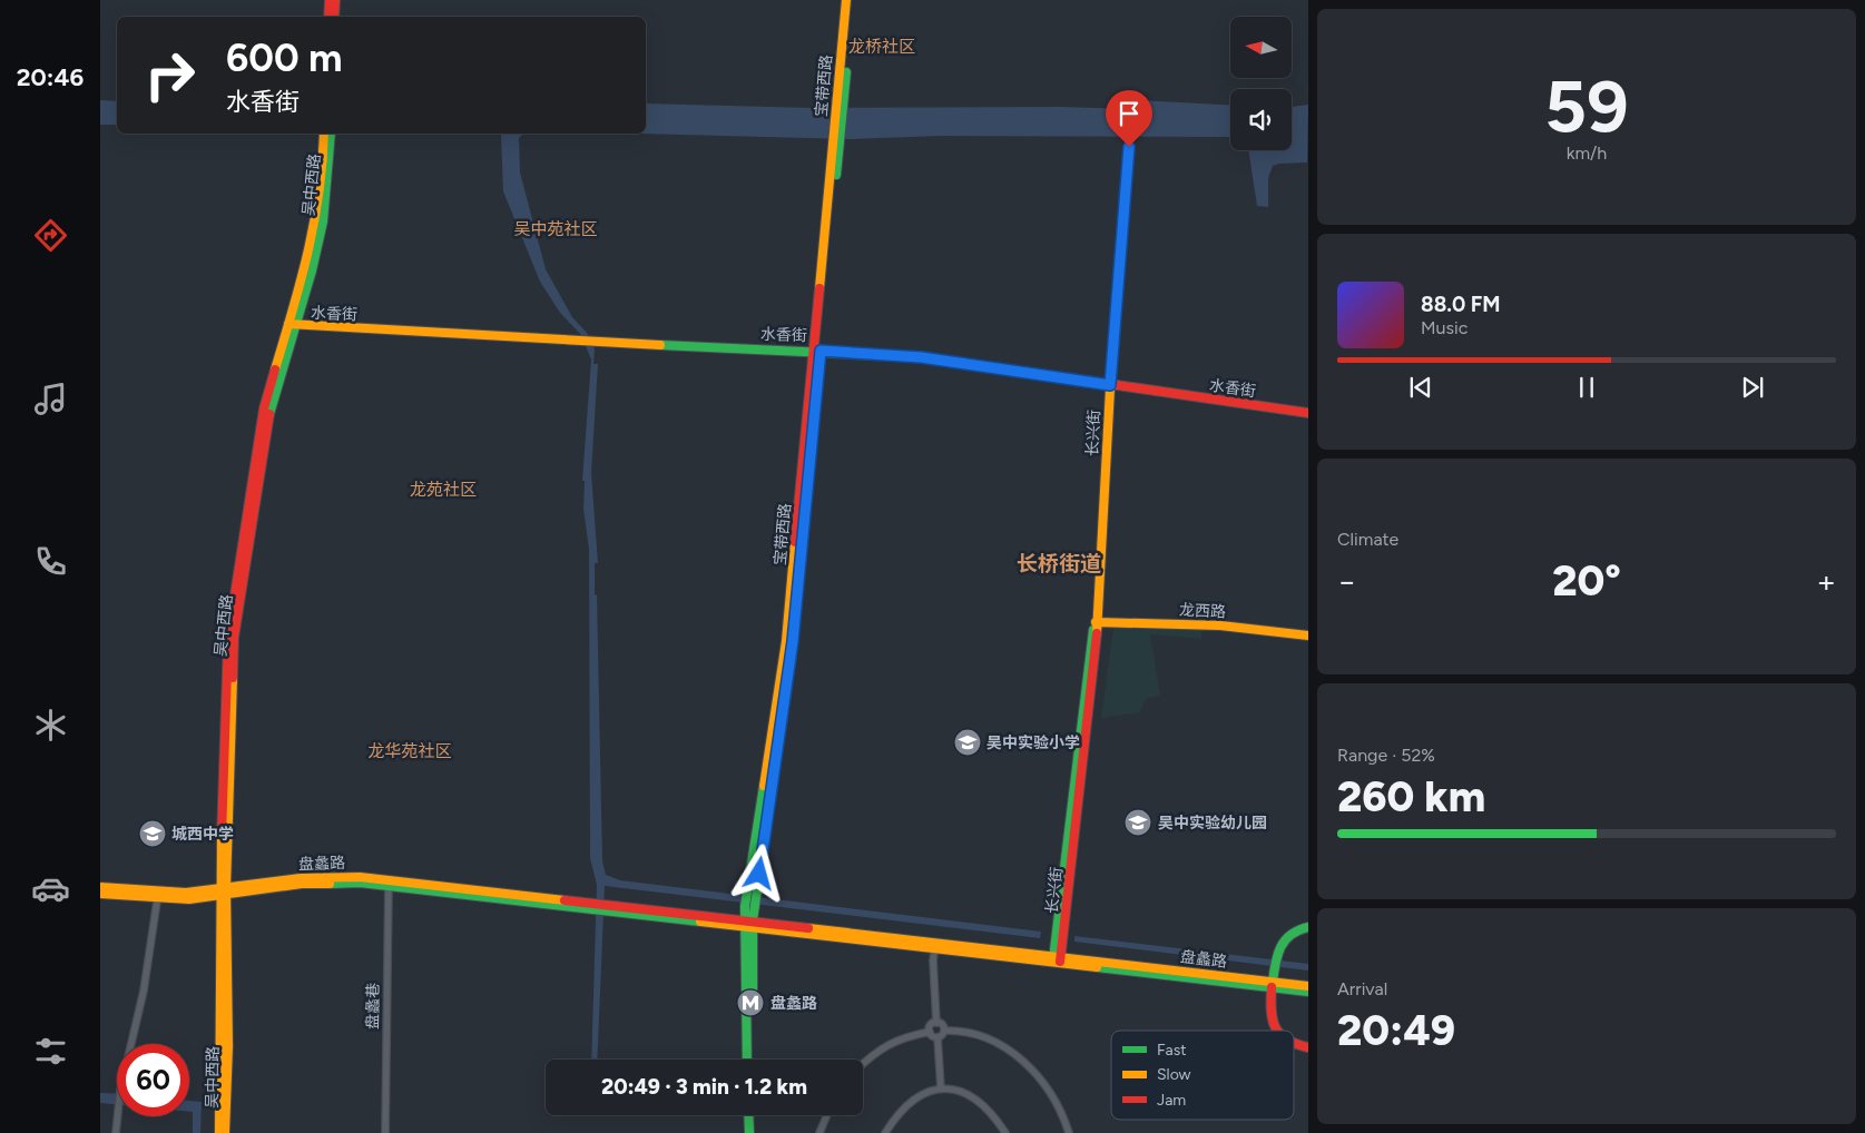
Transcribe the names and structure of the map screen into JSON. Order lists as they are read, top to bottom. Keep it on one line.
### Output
{"streets":{"main road":["宝带西路","吴中西路","水香街","长兴街","龙西路","盘蠡路"],"street":["盘蠡巷"]},"crossings":[["宝带西路","水香街"],["宝带西路","盘蠡路"],["吴中西路","水香街"],["吴中西路","盘蠡路"],["水香街","长兴街"],["长兴街","龙西路"],["长兴街","盘蠡路"],["盘蠡路","盘蠡巷"]],"districts":["龙桥社区","吴中苑社区","龙苑社区","长桥街道","龙华苑社区"],"places":{"school or university":["吴中实验小学","吴中实验幼儿园","城西中学"],"metro station":["盘蠡路"]},"legend":["Fast","Slow","Jam"],"north":"left","page":{"tabs":"20:46","tile":[["59","km/h"],"Climate",["Range · 52%","260 km"],["Arrival","20:49"]],"turn":["600 m","水香街"],"song":["88.0 FM","Music"],"heat":["−","20°","+"],"limit":"60","trip":"20:49 · 3 min · 1.2 km"}}
